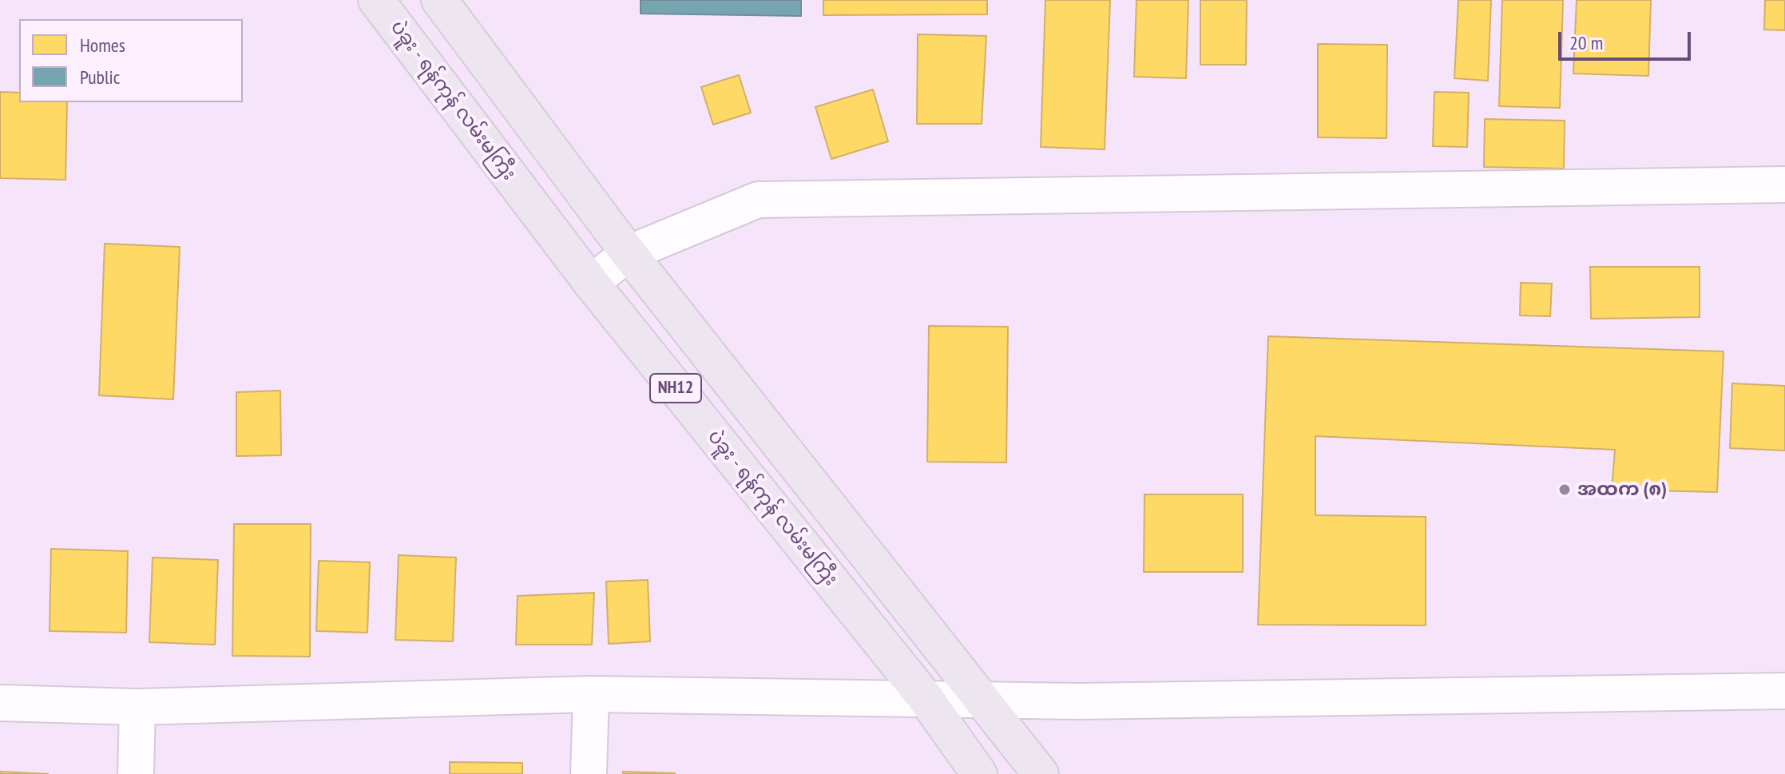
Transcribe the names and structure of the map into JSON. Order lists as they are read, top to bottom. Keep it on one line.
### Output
{"streets":{"highway":["ပဲခူး - ရန်ကုန် လမ်းမကြီး","NH12"]},"places":["အထက (၈)"],"legend":["Homes","Public"],"scale_bar":"20 m"}
